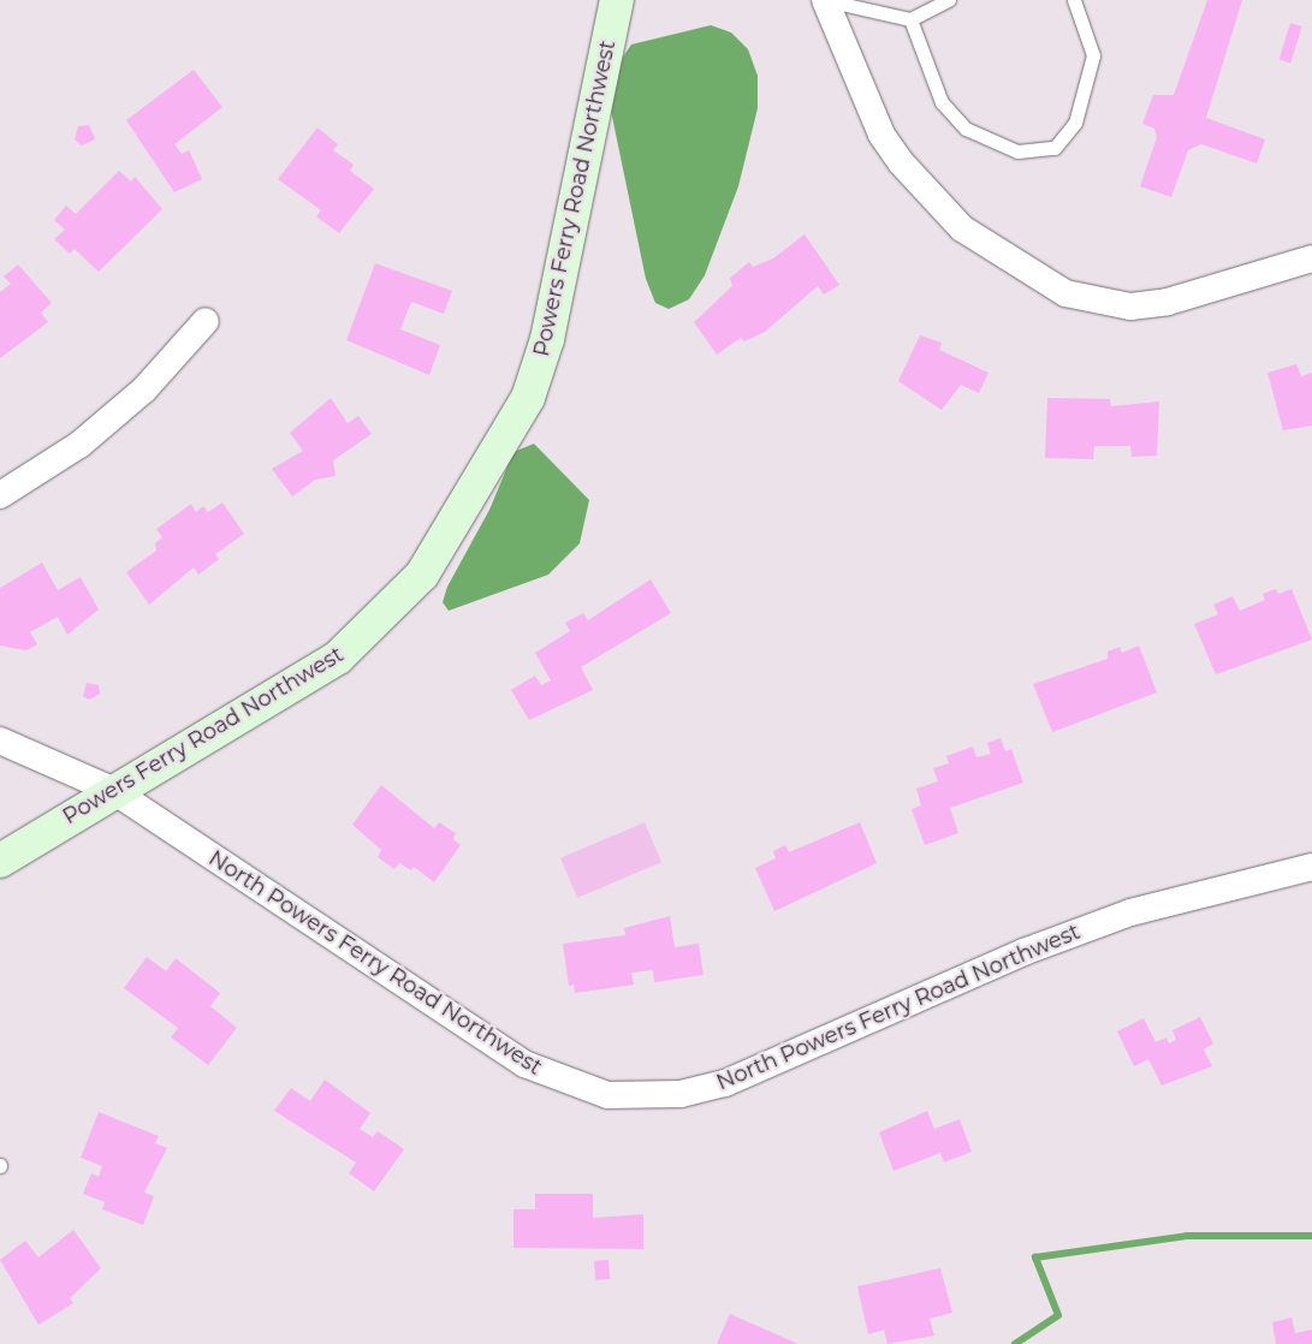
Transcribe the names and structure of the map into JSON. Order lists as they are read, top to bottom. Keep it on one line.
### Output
{"streets":{"street":["Powers Ferry Road Northwest","North Powers Ferry Road Northwest"]},"crossings":[["Powers Ferry Road Northwest","North Powers Ferry Road Northwest"]]}
